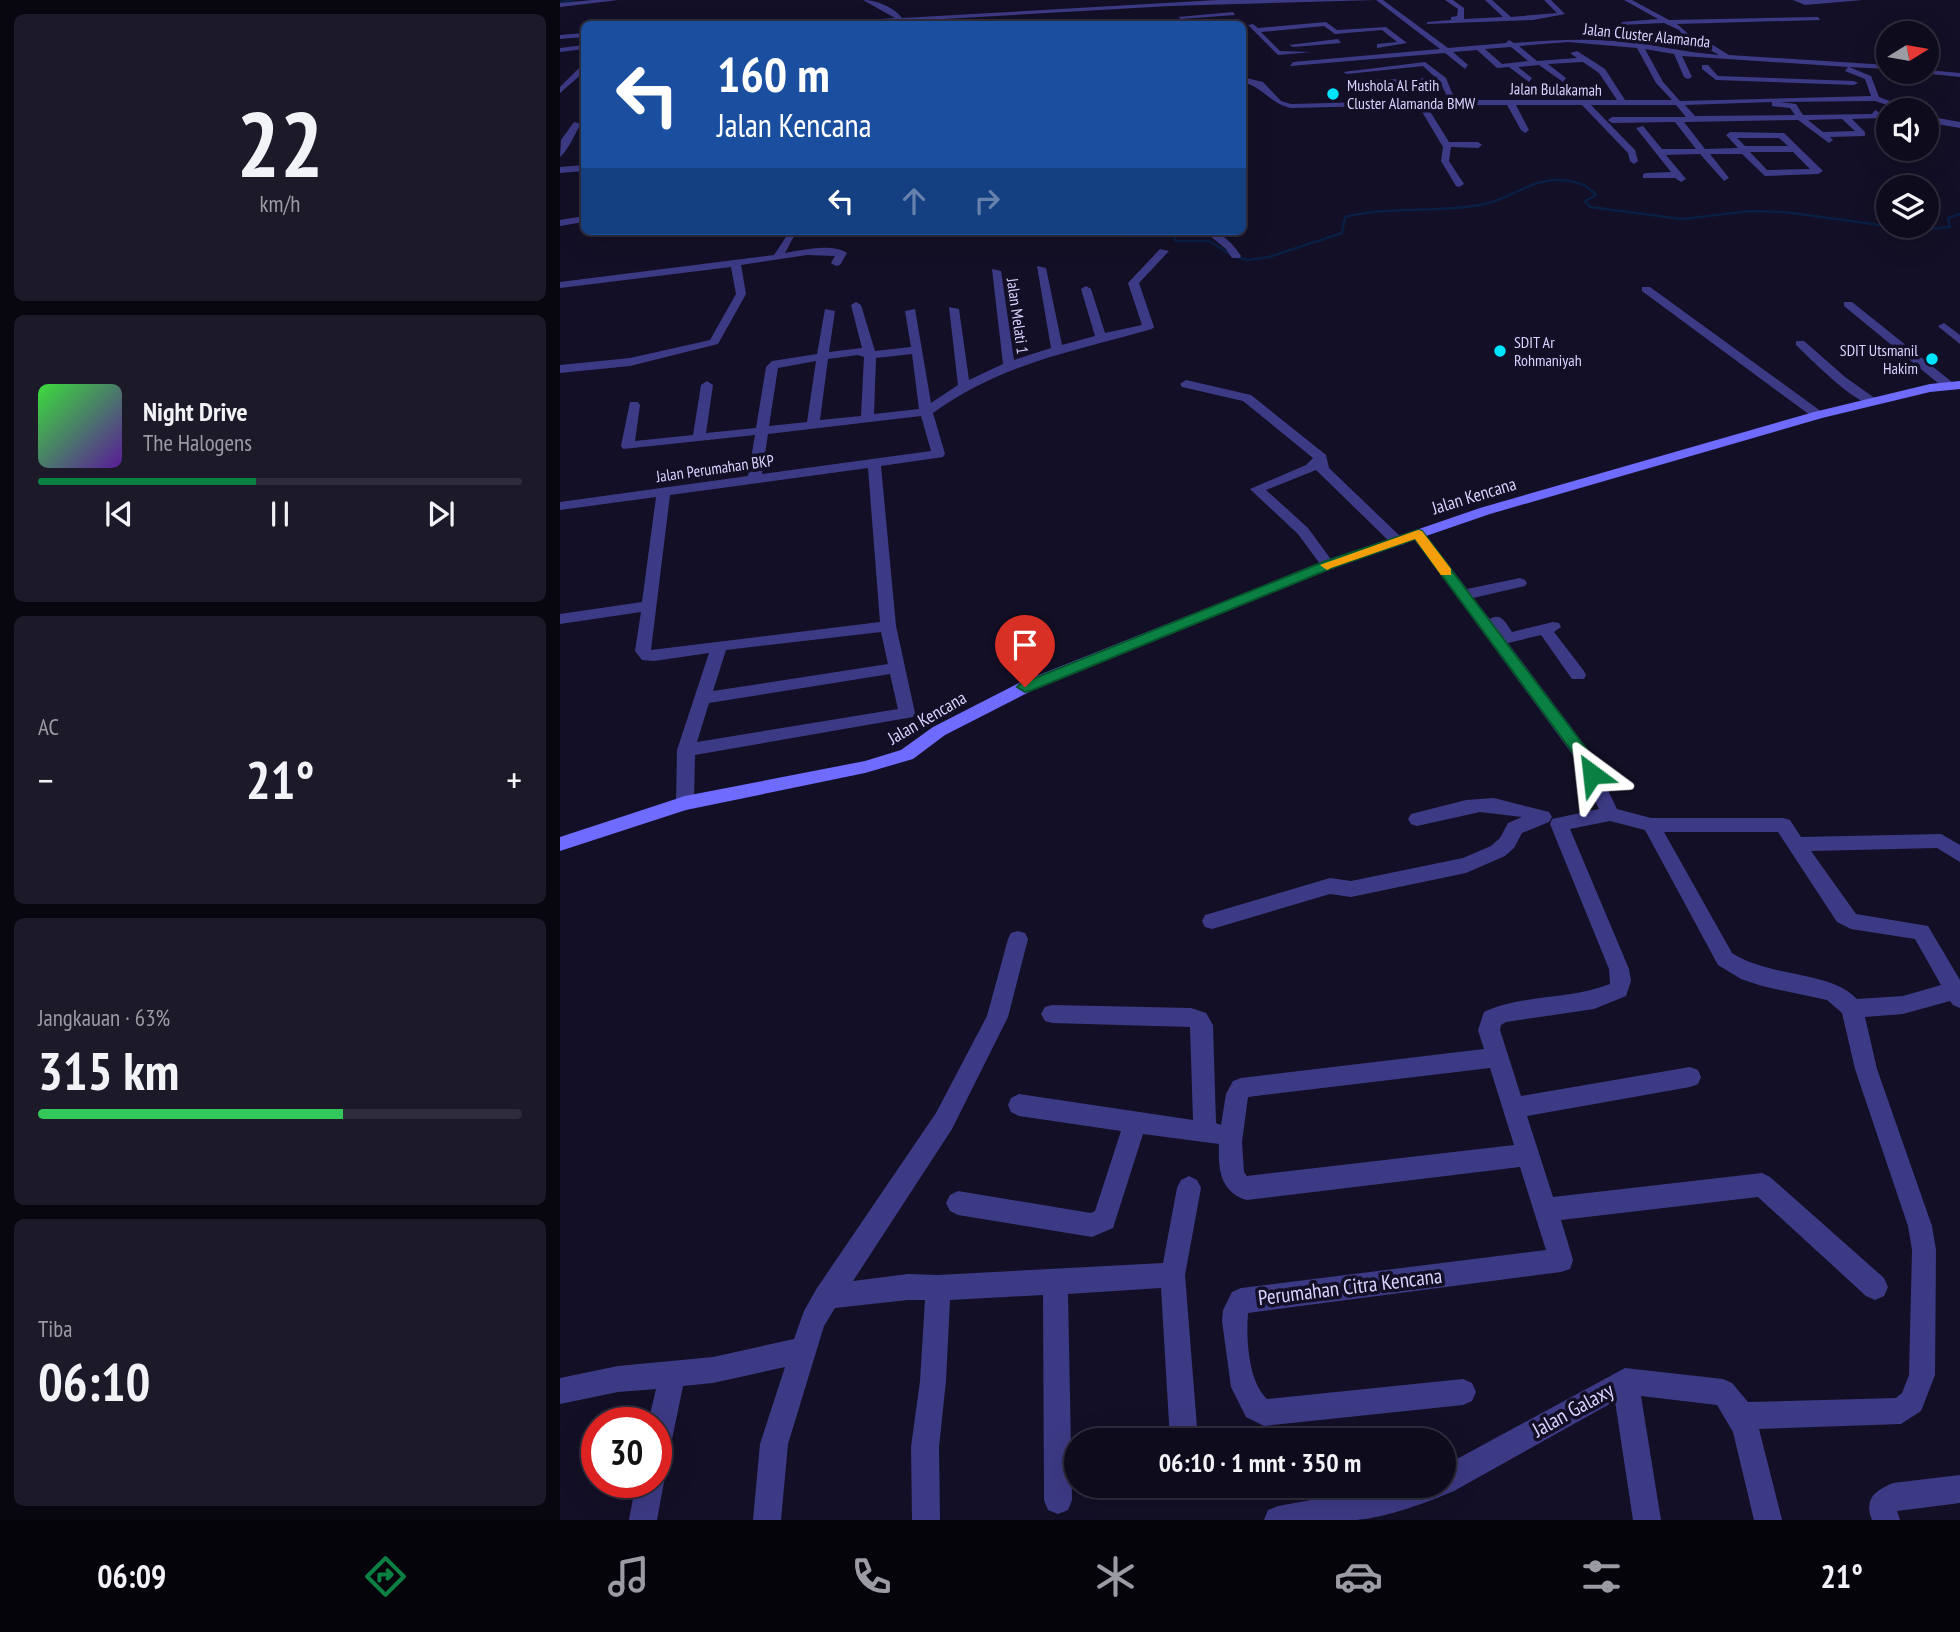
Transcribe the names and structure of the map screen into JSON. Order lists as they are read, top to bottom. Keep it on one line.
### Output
{"streets":{"street":["Jalan Cluster Alamanda","Jalan Bulakamah","Jalan Melati 1","Jalan Perumahan BKP","Jalan Kencana","Perumahan Citra Kencana","Jalan Galaxy"]},"places":["Mushola Al Fatih Cluster Alamanda BMW","SDIT Ar Rohmaniyah","SDIT Utsmanil Hakim"],"north":"right","page":{"tile":[["22","km/h"],"AC",["Jangkauan · 63%","315 km"],["Tiba","06:10"]],"turn":["160 m","Jalan Kencana"],"song":["Night Drive","The Halogens"],"heat":["−","21°","+"],"limit":"30","trip":"06:10 · 1 mnt · 350 m","tabs":["06:09","21°"]}}
